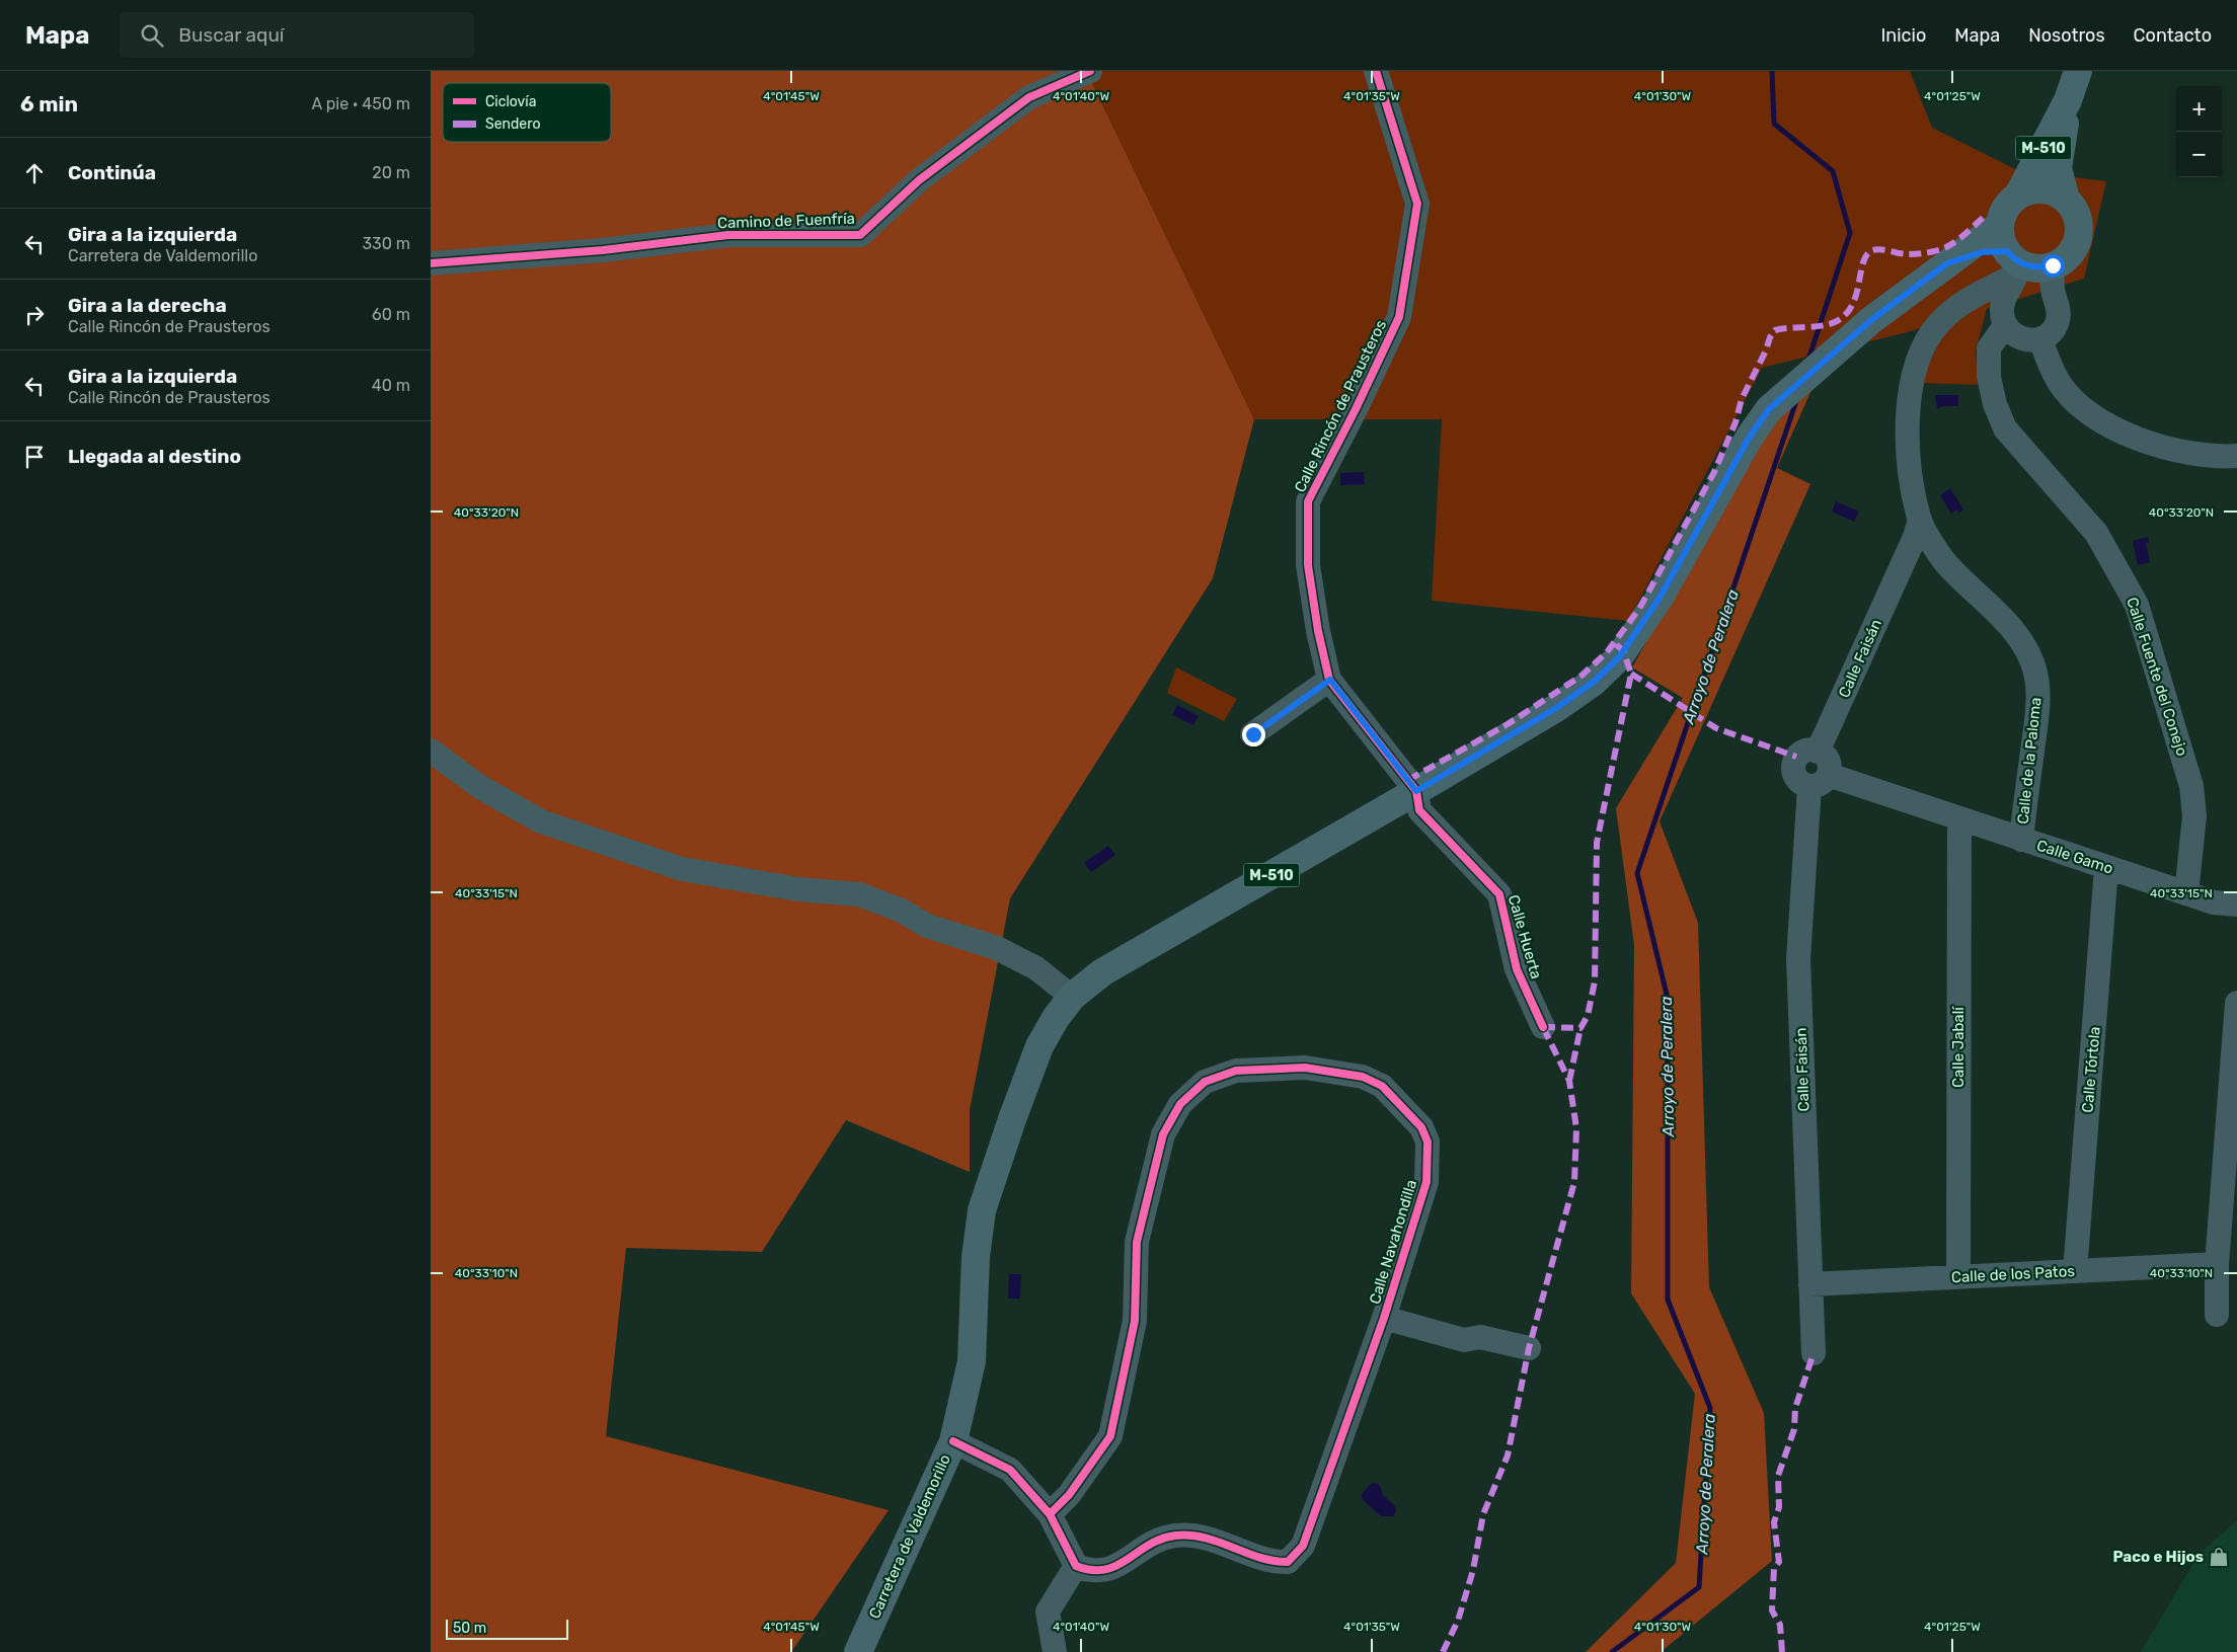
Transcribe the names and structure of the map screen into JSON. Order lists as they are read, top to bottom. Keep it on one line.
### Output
{"streets":{"main road":["M-510","Carretera de Valdemorillo"],"street":["Camino de Fuenfría","Calle Rincón de Prausteros","Calle Faisán","Calle Fuente del Conejo","Calle de la Paloma","Calle Gamo","Calle Huerta","Calle Jabalí","Calle Tórtola","Calle Navahondilla","Calle de los Patos"]},"crossings":[["M-510","Calle Fuente del Conejo"],["M-510","Calle de la Paloma"],["M-510","Carretera de Valdemorillo"],["Calle Rincón de Prausteros","Calle Huerta"],["Calle Rincón de Prausteros","Carretera de Valdemorillo"],["Calle Faisán","Calle de la Paloma"],["Calle Faisán","Calle Gamo"],["Calle Faisán","Calle de los Patos"],["Calle Fuente del Conejo","Calle de la Paloma"],["Calle Fuente del Conejo","Calle Gamo"],["Calle Fuente del Conejo","Carretera de Valdemorillo"],["Calle de la Paloma","Calle Gamo"],["Calle de la Paloma","Carretera de Valdemorillo"],["Calle Gamo","Calle Jabalí"],["Calle Gamo","Calle Tórtola"],["Calle Huerta","Carretera de Valdemorillo"],["Calle Jabalí","Calle de los Patos"],["Calle Tórtola","Calle de los Patos"]],"water":["Arroyo de Peralera"],"places":{"shop":["Paco e Hijos"]},"legend":["Ciclovía","Sendero"],"scale_bar":"50 m","page":{"header":"Mapa","search":"Buscar aquí","nav":["Inicio","Mapa","Nosotros","Contacto"],"heading":["6 min","A pie · 450 m"],"map_buttons":["+","−"],"list":[["Continúa","20 m"],["Gira a la izquierda","Carretera de Valdemorillo","330 m"],["Gira a la derecha","Calle Rincón de Prausteros","60 m"],["Gira a la izquierda","Calle Rincón de Prausteros","40 m"],"Llegada al destino"],"scale":"50 m"},"coordinates":["4°01'45\"W","4°01'40\"W","4°01'35\"W","4°01'30\"W","4°01'25\"W","40°33'20\"N","40°33'15\"N","40°33'10\"N"]}
